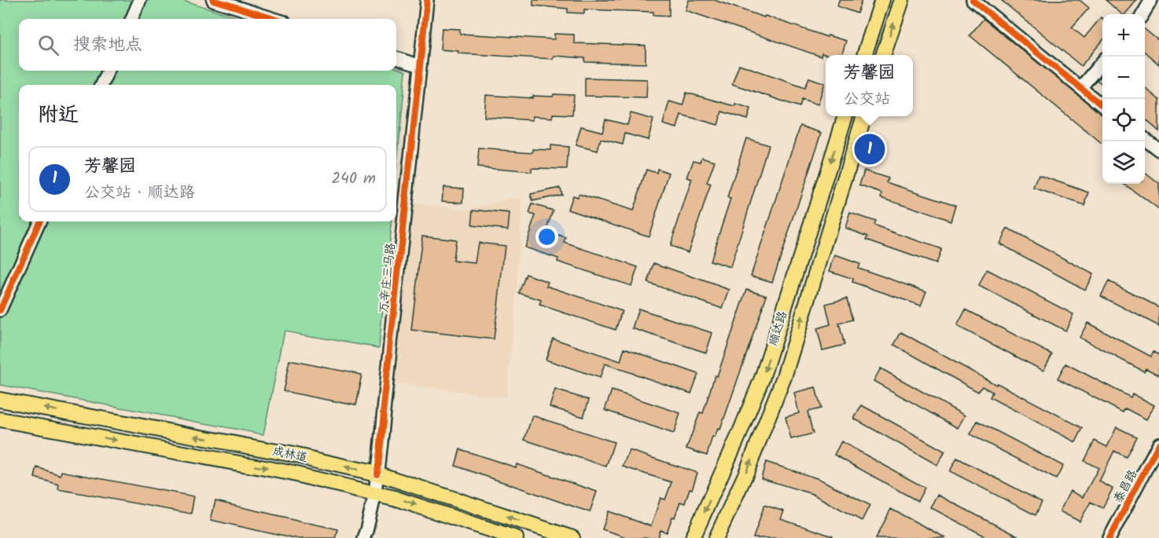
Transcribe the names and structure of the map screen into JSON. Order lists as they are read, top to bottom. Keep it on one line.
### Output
{"streets":{"main road":["顺达路","成林道"],"street":["万辛庄三马路","泰昌路"]},"crossings":[["万辛庄三马路","成林道"]],"page":{"map_buttons":["+","−"],"search":"搜索地点","popup":["芳馨园","公交站"],"heading":"附近","pins":"1","list":[{"mark":"1","name":"芳馨园","note":"公交站 · 顺达路","value":"240 m"}]}}
